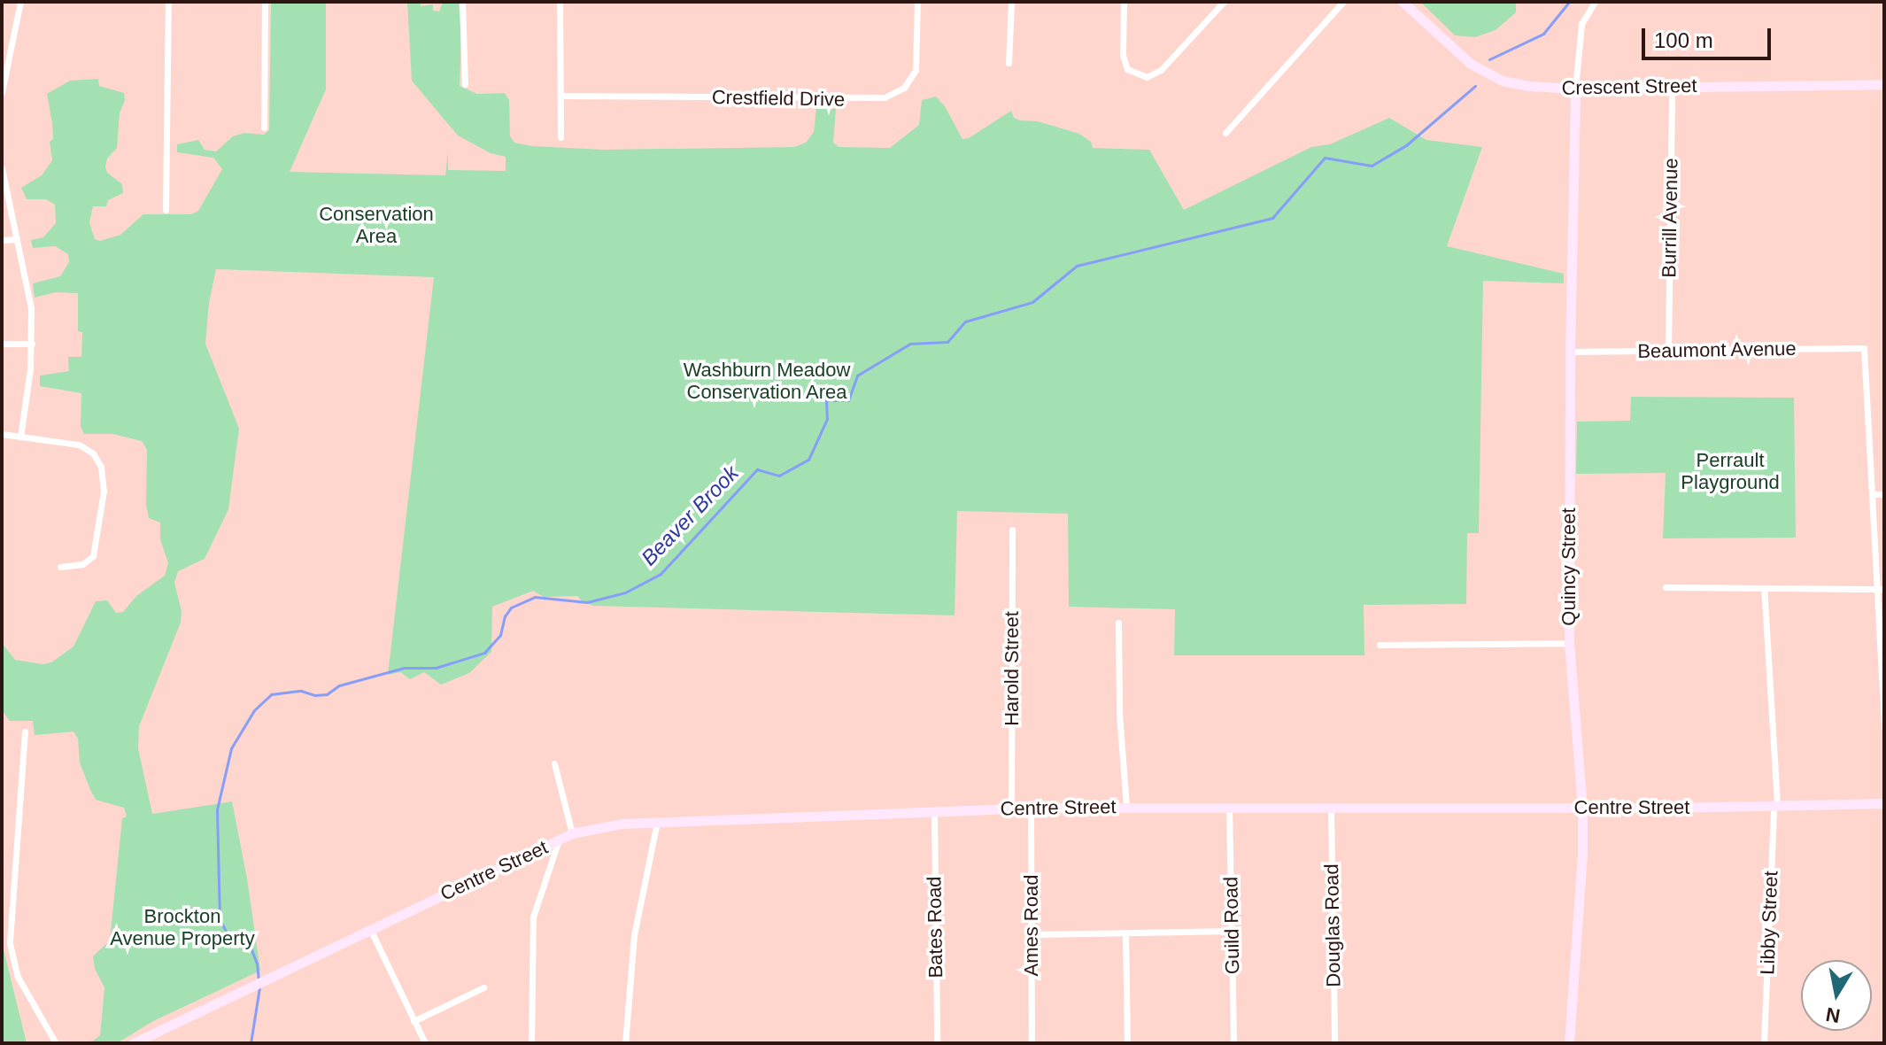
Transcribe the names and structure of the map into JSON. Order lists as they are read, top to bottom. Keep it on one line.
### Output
{"streets":{"main road":["Crescent Street","Quincy Street","Centre Street"],"street":["Crestfield Drive","Burrill Avenue","Beaumont Avenue","Harold Street","Libby Street","Ames Road","Guild Road","Douglas Road","Bates Road"]},"crossings":[["Crescent Street","Burrill Avenue"],["Crescent Street","Quincy Street"],["Burrill Avenue","Beaumont Avenue"],["Beaumont Avenue","Quincy Street"],["Quincy Street","Centre Street"],["Harold Street","Centre Street"],["Centre Street","Libby Street"],["Centre Street","Ames Road"],["Centre Street","Guild Road"],["Centre Street","Douglas Road"],["Centre Street","Bates Road"]],"water":["Beaver Brook"],"parks":["Conservation Area","Washburn Meadow Conservation Area","Perrault Playground","Brockton Avenue Property"],"scale_bar":"100 m","north":"bottom"}
